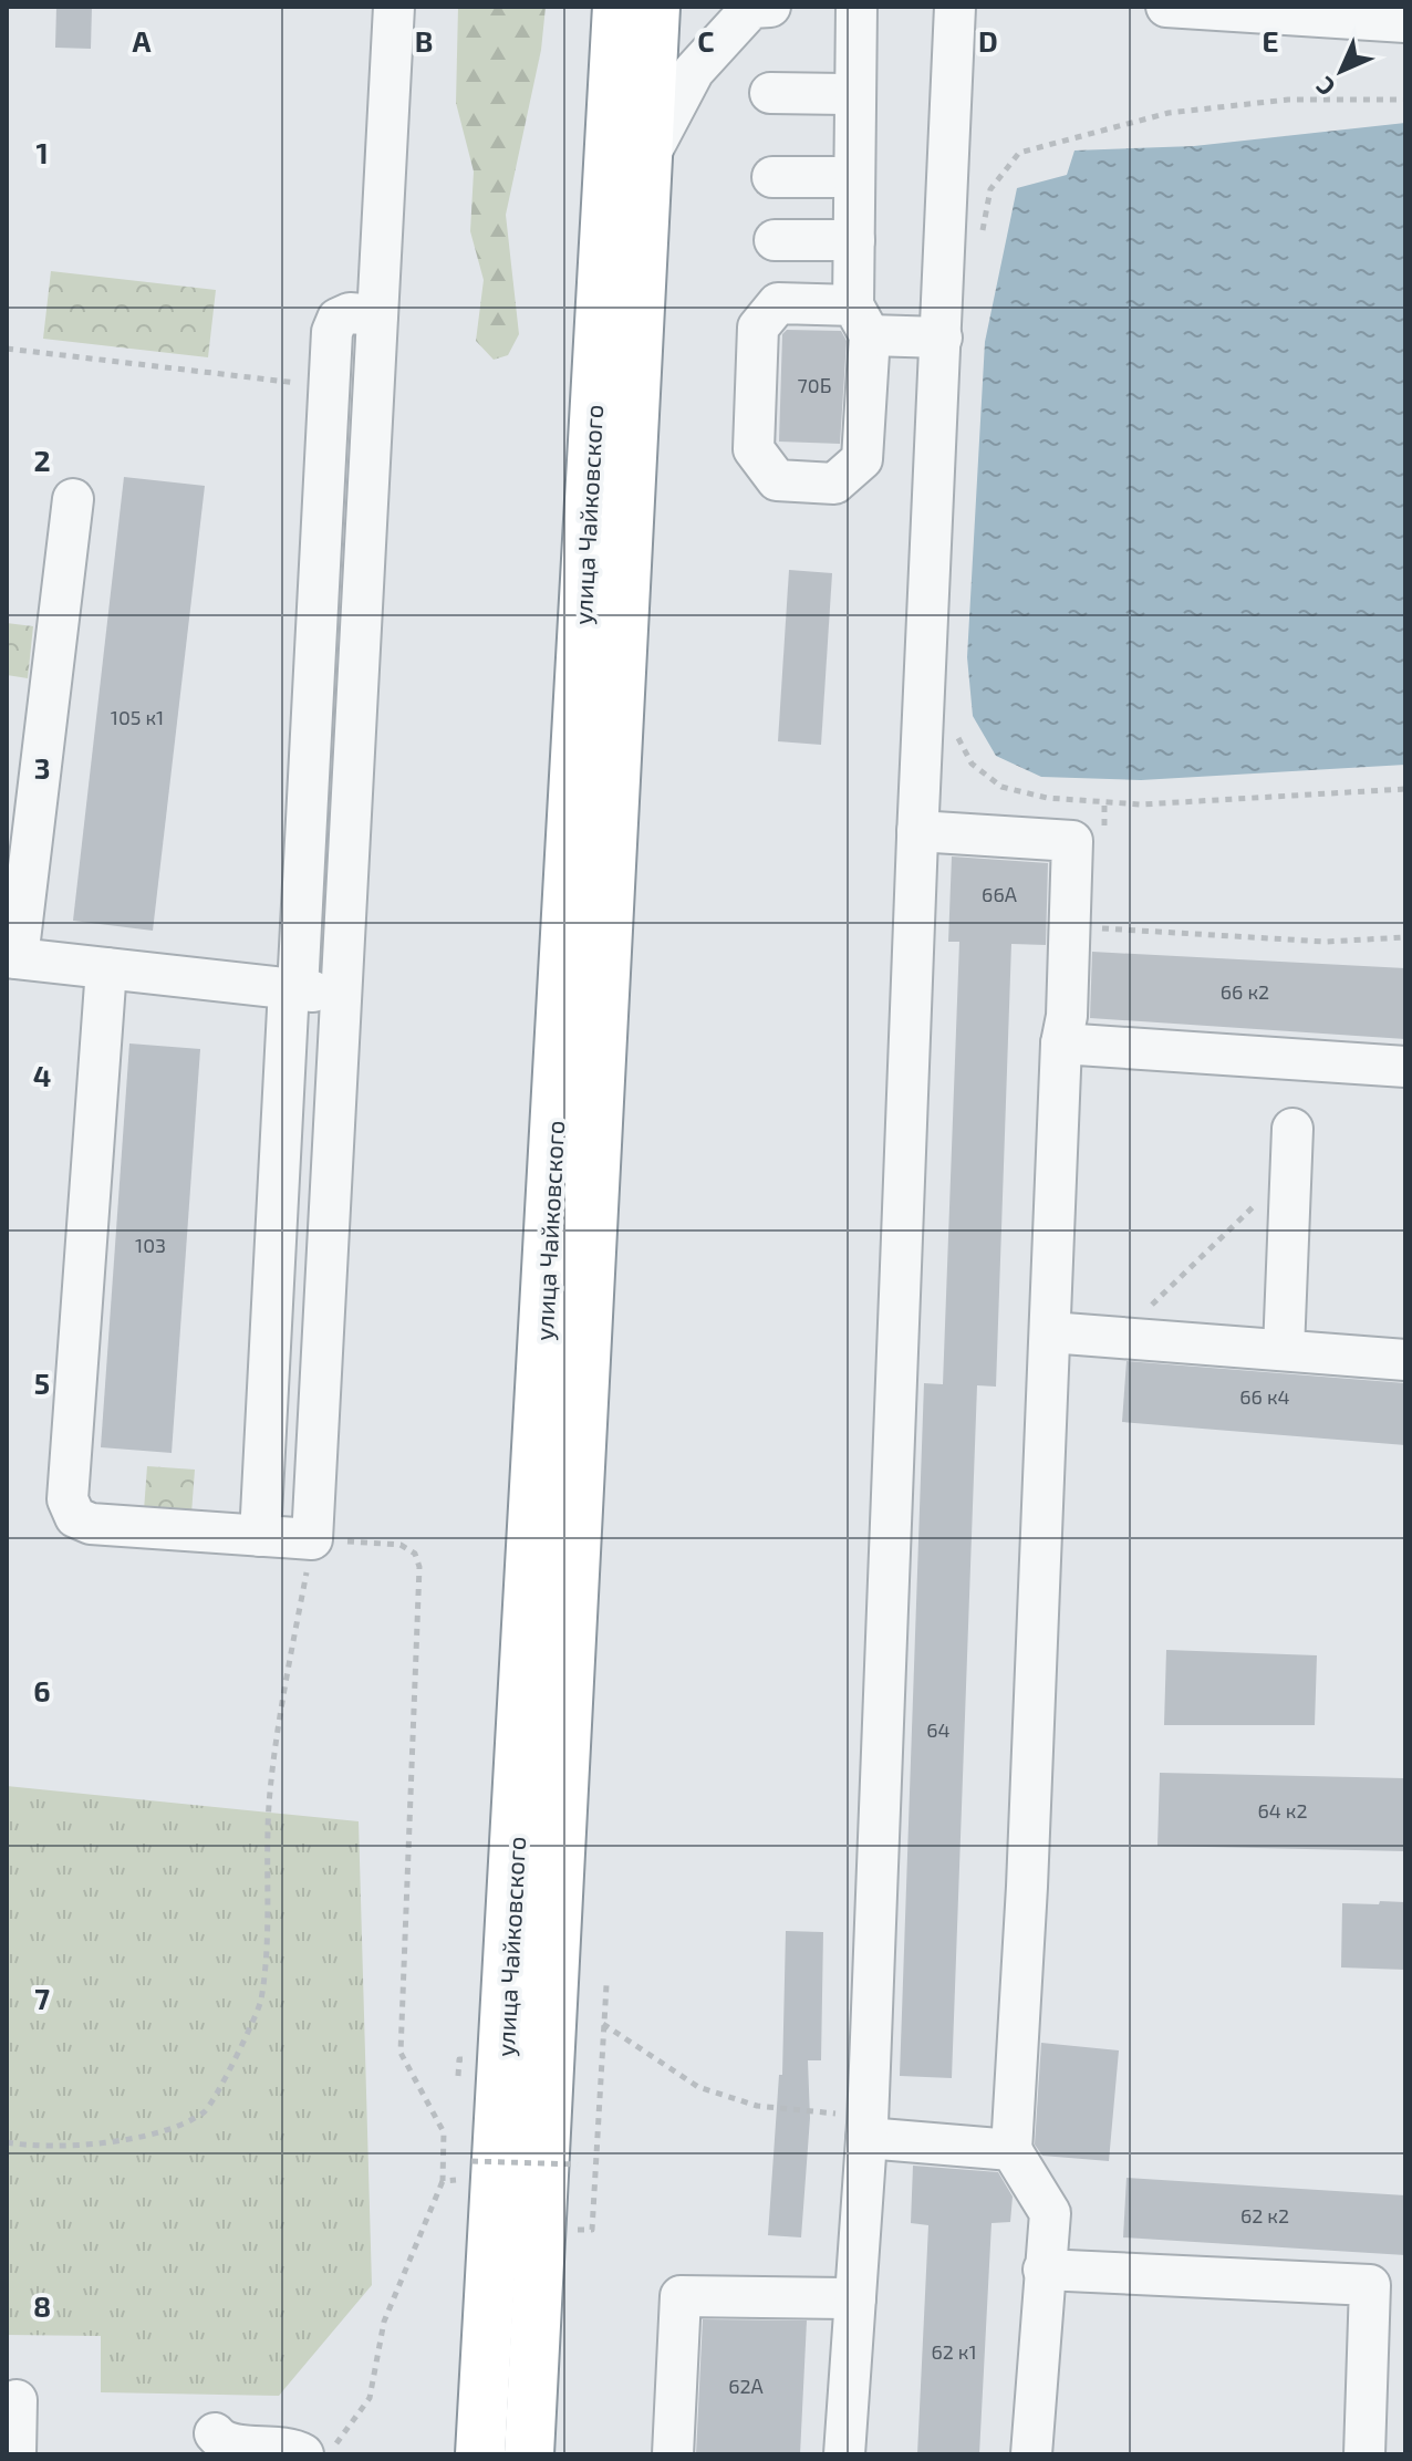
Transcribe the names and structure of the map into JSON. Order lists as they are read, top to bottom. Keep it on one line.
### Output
{"streets":{"highway":["улица Чайковского"]},"house_numbers":["70Б","105 к1","66А","66 к2","103","66 к4","64","64 к2","62 к2","62 к1","62А"],"north":"bottom left","grid":{"columns":["A","B","C","D","E"],"rows":["1","2","3","4","5","6","7","8"]}}
